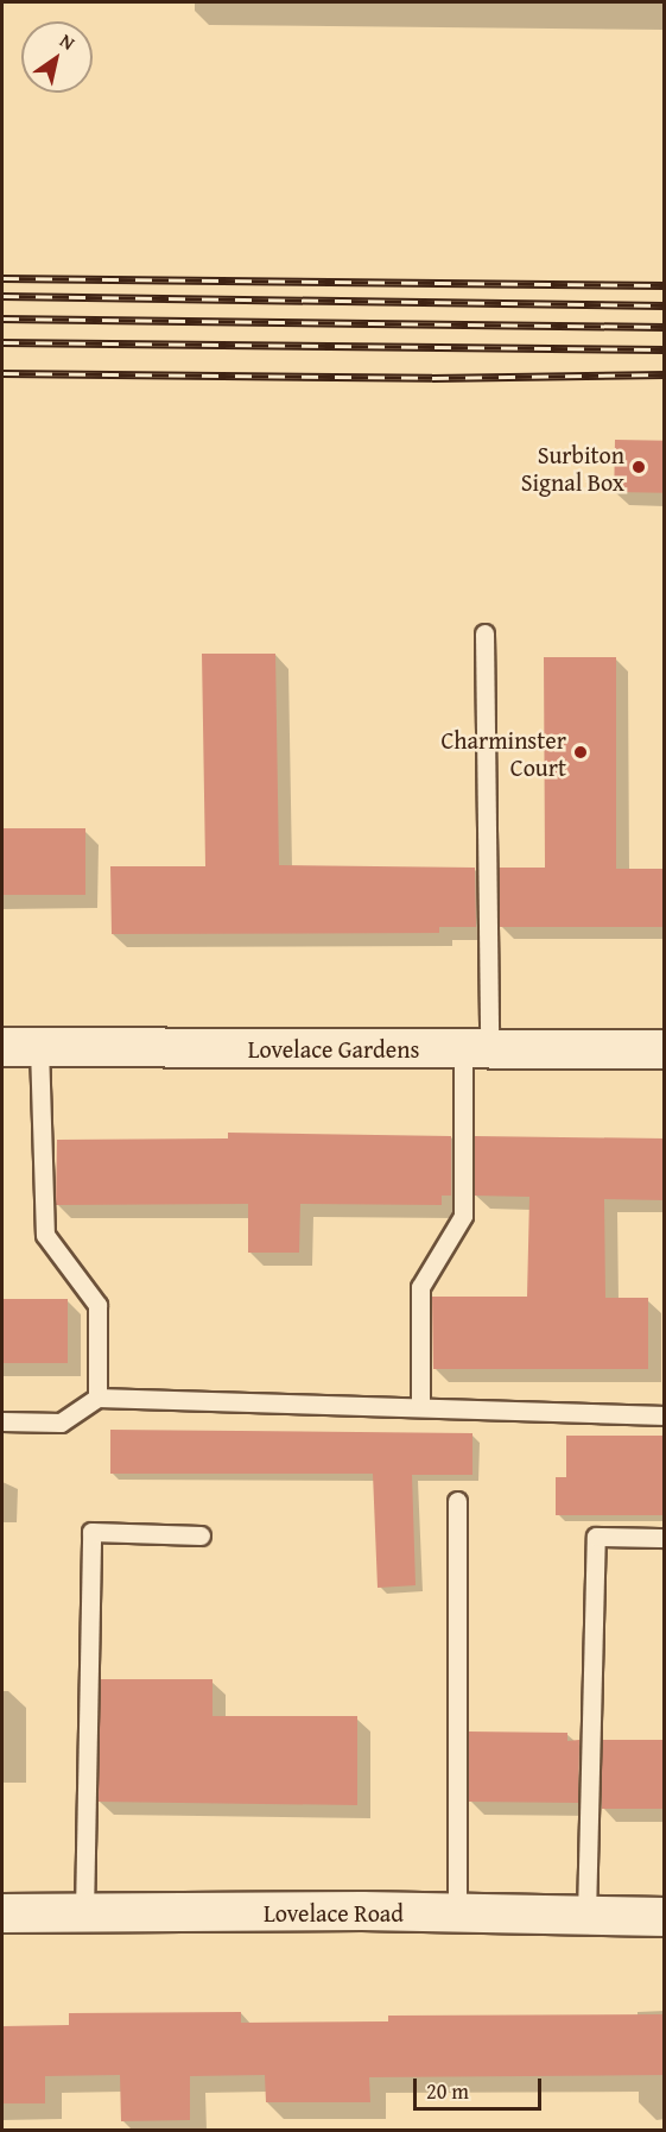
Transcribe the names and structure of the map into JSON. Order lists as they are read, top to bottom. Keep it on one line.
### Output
{"streets":{"street":["Lovelace Gardens","Lovelace Road"]},"places":["Surbiton Signal Box","Charminster Court"],"scale_bar":"20 m","north":"top right"}
